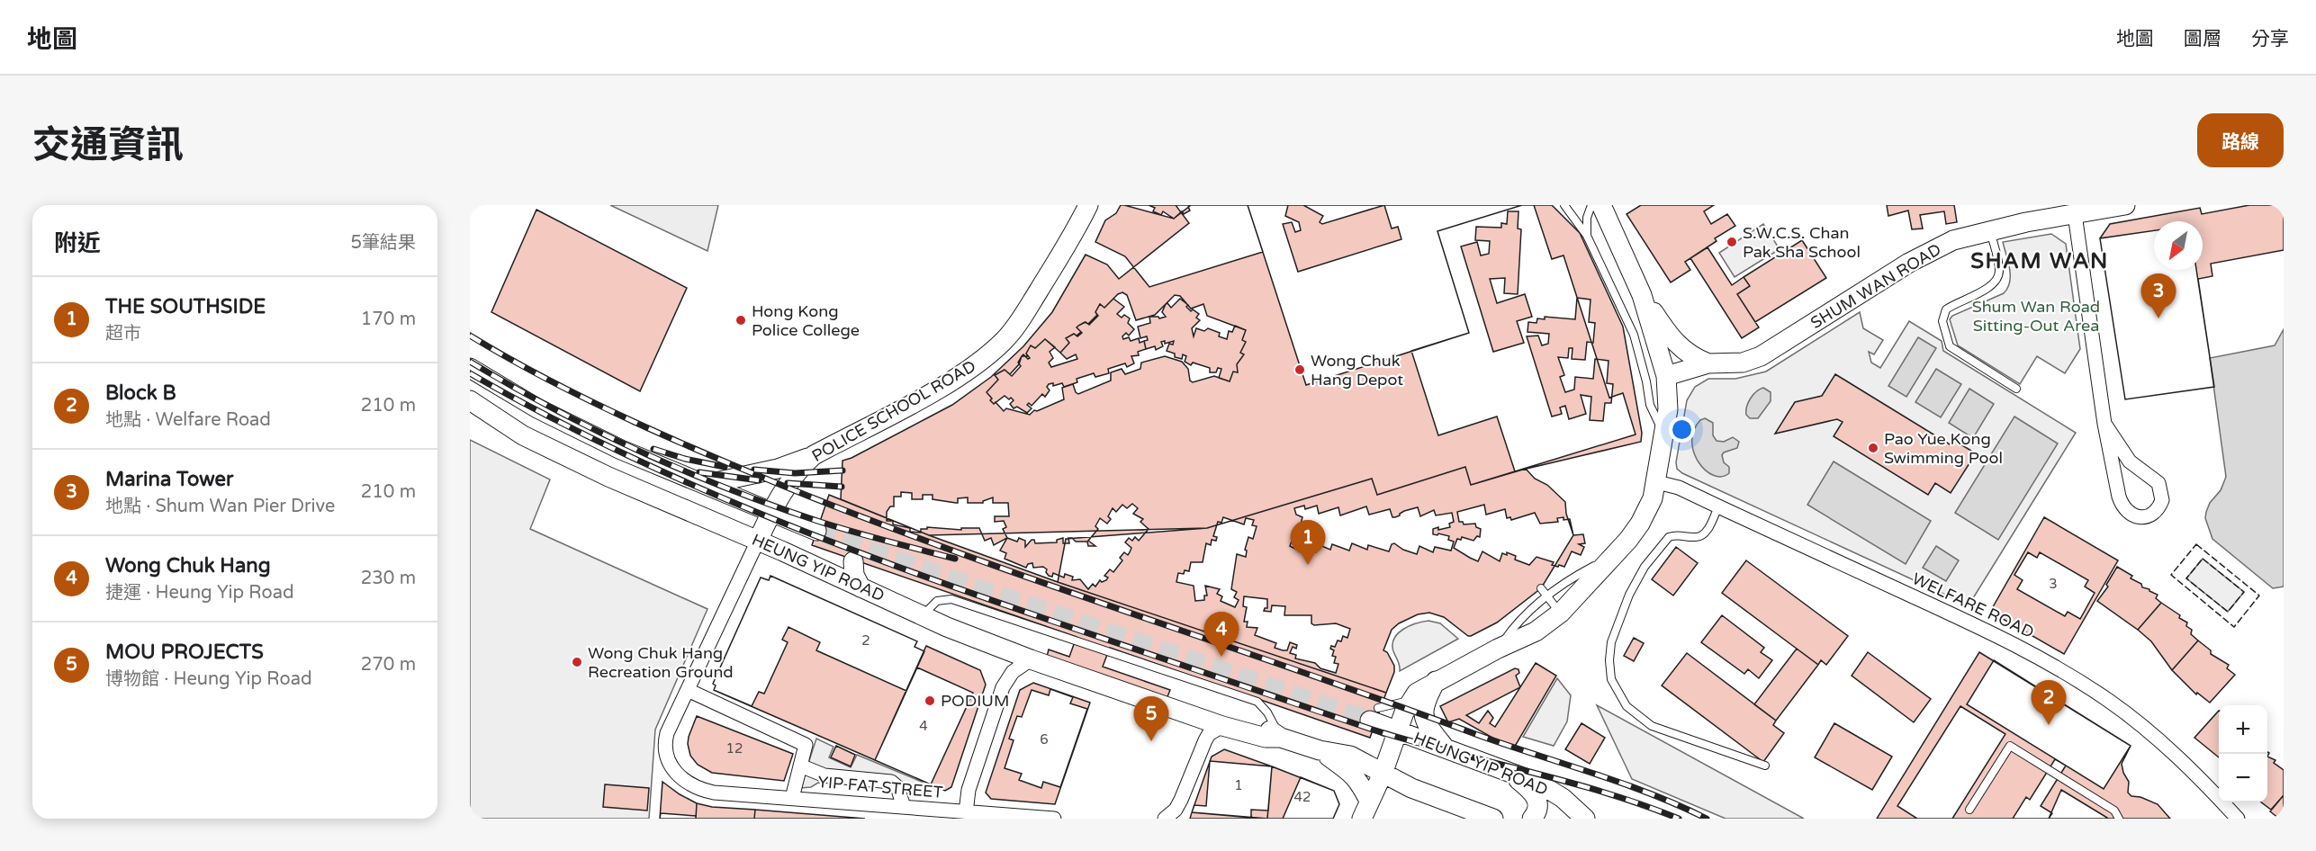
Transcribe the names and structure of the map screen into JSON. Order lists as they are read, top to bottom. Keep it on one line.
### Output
{"streets":{"street":["SHUM WAN ROAD","POLICE SCHOOL ROAD","HEUNG YIP ROAD","WELFARE ROAD","YIP FAT STREET"]},"crossings":[["POLICE SCHOOL ROAD","HEUNG YIP ROAD"],["POLICE SCHOOL ROAD","YIP FAT STREET"],["HEUNG YIP ROAD","YIP FAT STREET"]],"districts":["SHAM WAN"],"parks":["Shum Wan Road Sitting-Out Area"],"places":["S.W.C.S. Chan Pak Sha School","Hong Kong Police College","Wong Chuk Hang Depot","Pao Yue Kong Swimming Pool","Wong Chuk Hang Recreation Ground","PODIUM"],"house_numbers":["3","2","4","6","12","1","42"],"north":"bottom left","page":{"header":"地圖","nav":["地圖","圖層","分享"],"title":"交通資訊","buttons":"路線","heading":["附近","5筆結果"],"pins":["3","1","4","2","5"],"list":[{"mark":"1","name":"THE SOUTHSIDE","note":"超市","value":"170 m"},{"mark":"2","name":"Block B","note":"地點 · Welfare Road","value":"210 m"},{"mark":"3","name":"Marina Tower","note":"地點 · Shum Wan Pier Drive","value":"210 m"},{"mark":"4","name":"Wong Chuk Hang","note":"捷運 · Heung Yip Road","value":"230 m"},{"mark":"5","name":"MOU PROJECTS","note":"博物館 · Heung Yip Road","value":"270 m"}],"map_buttons":["+","−"]}}
